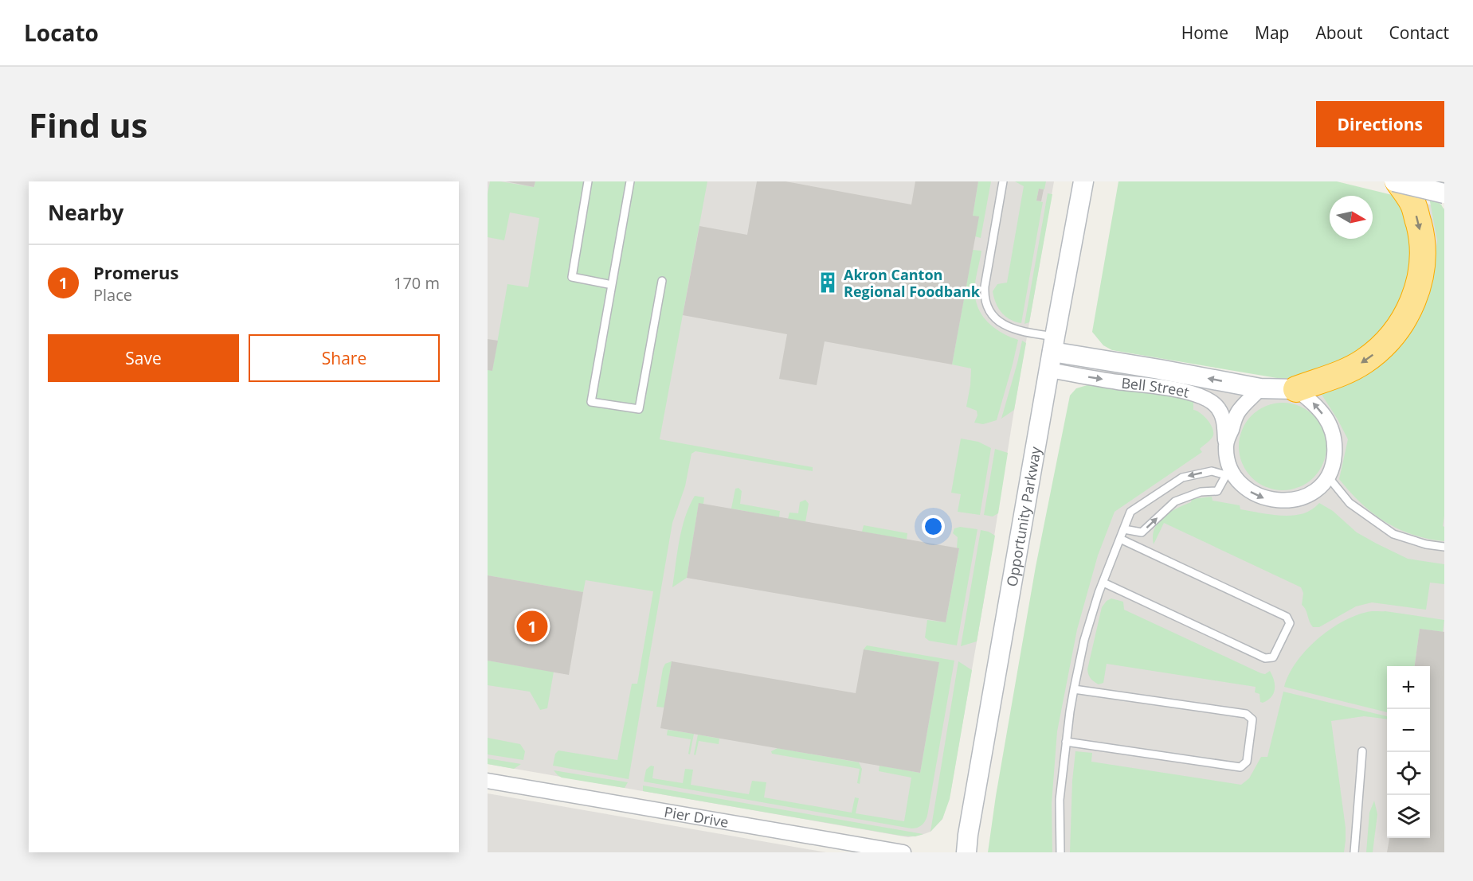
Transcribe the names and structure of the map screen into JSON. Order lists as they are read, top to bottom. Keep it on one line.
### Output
{"streets":{"main road":["Bell Street","Opportunity Parkway"],"street":["Pier Drive"]},"crossings":[["Bell Street","Opportunity Parkway"]],"places":{"building":["Akron Canton Regional Foodbank"]},"north":"right","page":{"header":"Locato","nav":["Home","Map","About","Contact"],"buttons":["Directions",["Save","Share"]],"title":"Find us","heading":"Nearby","list":[{"mark":"1","name":"Promerus","note":"Place","value":"170 m"}],"pins":"1","map_buttons":["+","−"]}}
